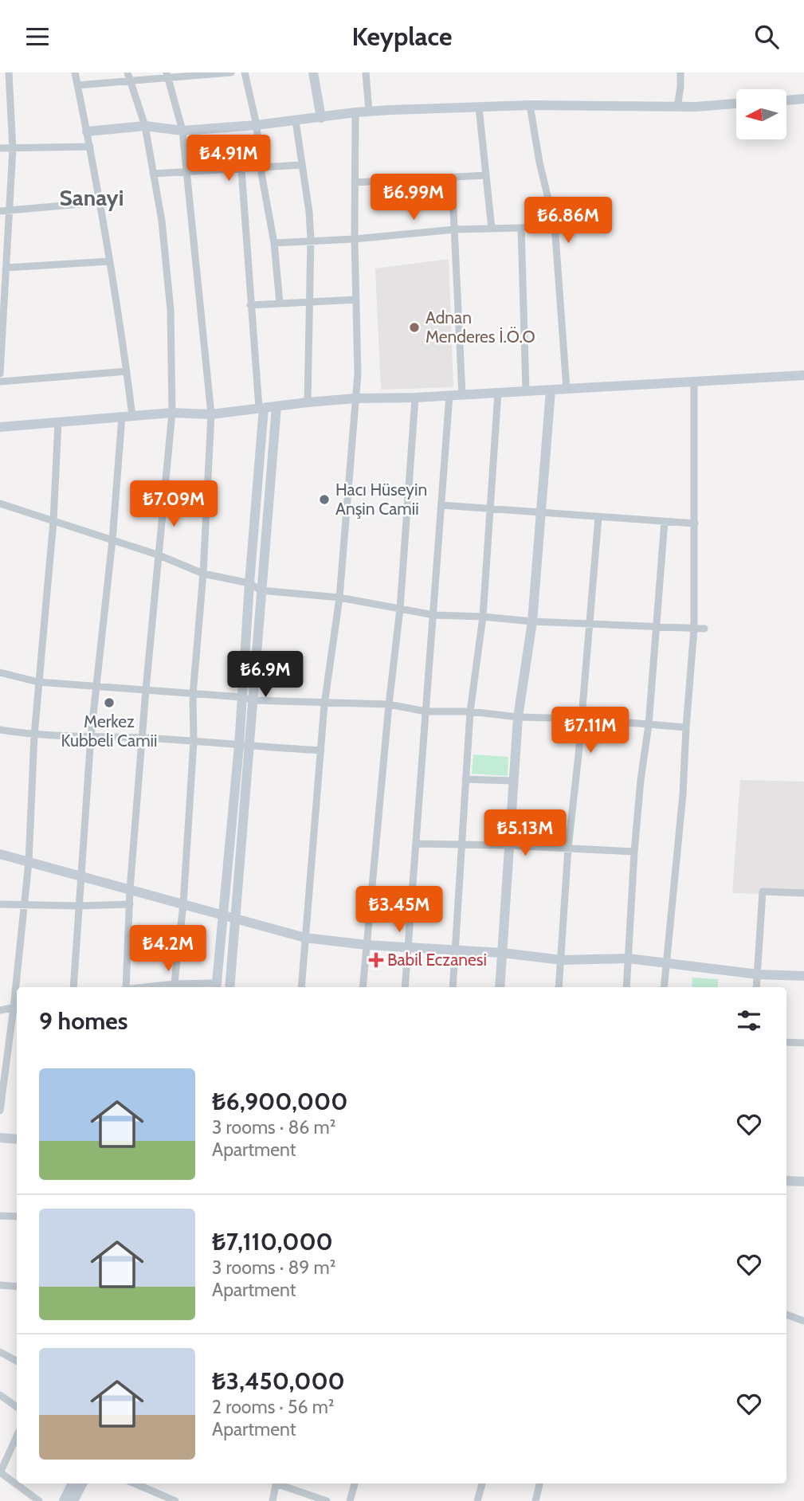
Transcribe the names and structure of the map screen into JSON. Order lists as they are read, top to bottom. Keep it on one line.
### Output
{"districts":["Sanayi"],"places":{"other":["Adnan Menderes İ.Ö.O","Hacı Hüseyin Anşin Camii","Merkez Kubbeli Camii"],"health":["Babil Eczanesi"]},"north":"left","page":{"header":"Keyplace","price":["₺4.91M","₺6.99M","₺6.86M","₺7.09M","₺6.9M","₺7.11M","₺5.13M","₺3.45M","₺4.2M"],"heading":"9 homes","list":[{"name":"₺6,900,000","note":"3 rooms · 86 m² · Apartment"},{"name":"₺7,110,000","note":"3 rooms · 89 m² · Apartment"},{"name":"₺3,450,000","note":"2 rooms · 56 m² · Apartment"}]}}
